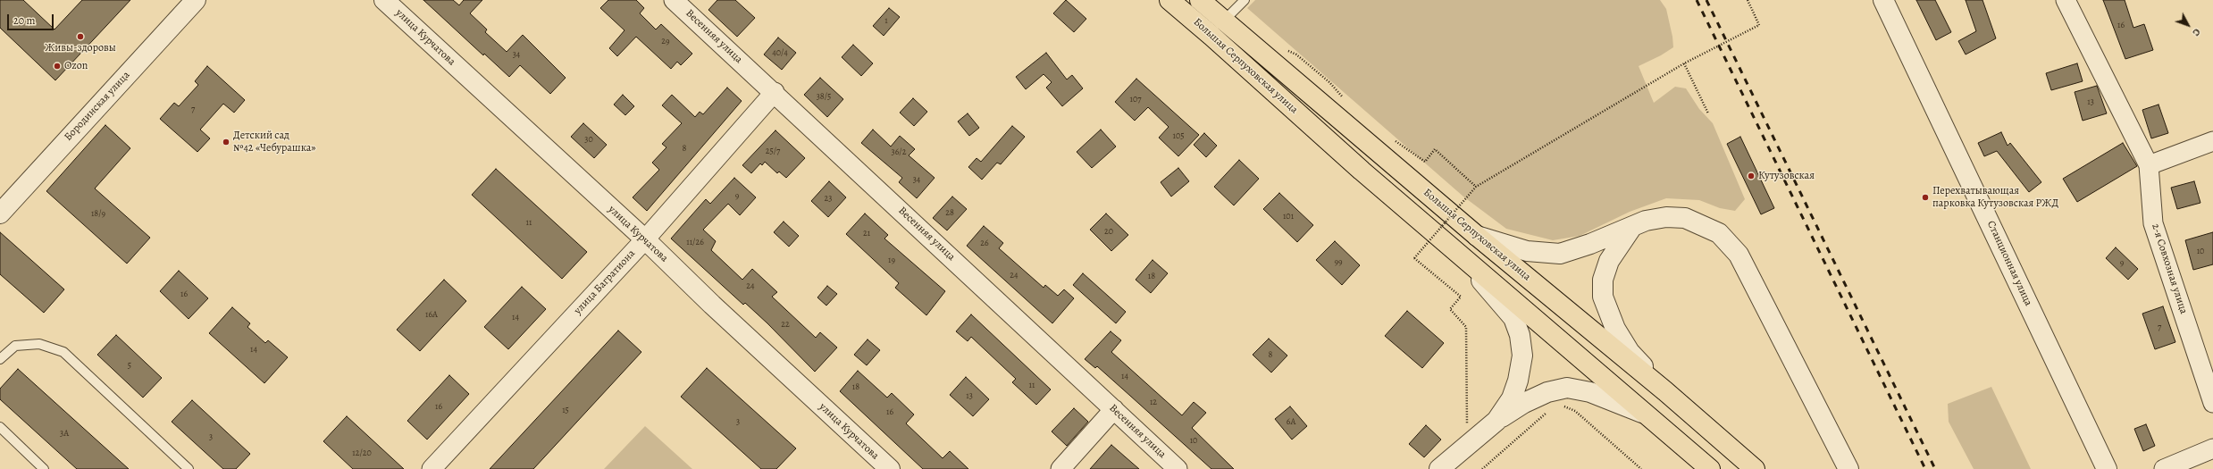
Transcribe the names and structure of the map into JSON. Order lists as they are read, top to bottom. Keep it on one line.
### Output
{"streets":{"main road":["Большая Серпуховская улица"],"street":["Весенняя улица","улица Курчатова","Бородинская улица","Станционная улица","2-я Совхозная улица","улица Багратиона"]},"crossings":[["Весенняя улица","улица Багратиона"],["улица Курчатова","улица Багратиона"]],"places":["Живы-здоровы","Ozon","Детский сад №42 «Чебурашка»","Кутузовская","Перехватывающая парковка Кутузовская РЖД"],"house_numbers":["1","16","29","40/4","34","38/5","107","13","7","105","30","8","25/7","36/2","34","9","23","28","18/9","101","11","20","21","11/26","26","10","19","99","9","24","18","24","16","16А","14","22","7","14","8","5","14","11","18","13","12","16","15","16","3","6А","3А","3","10","12/20"],"scale_bar":"20 m","north":"bottom right"}
